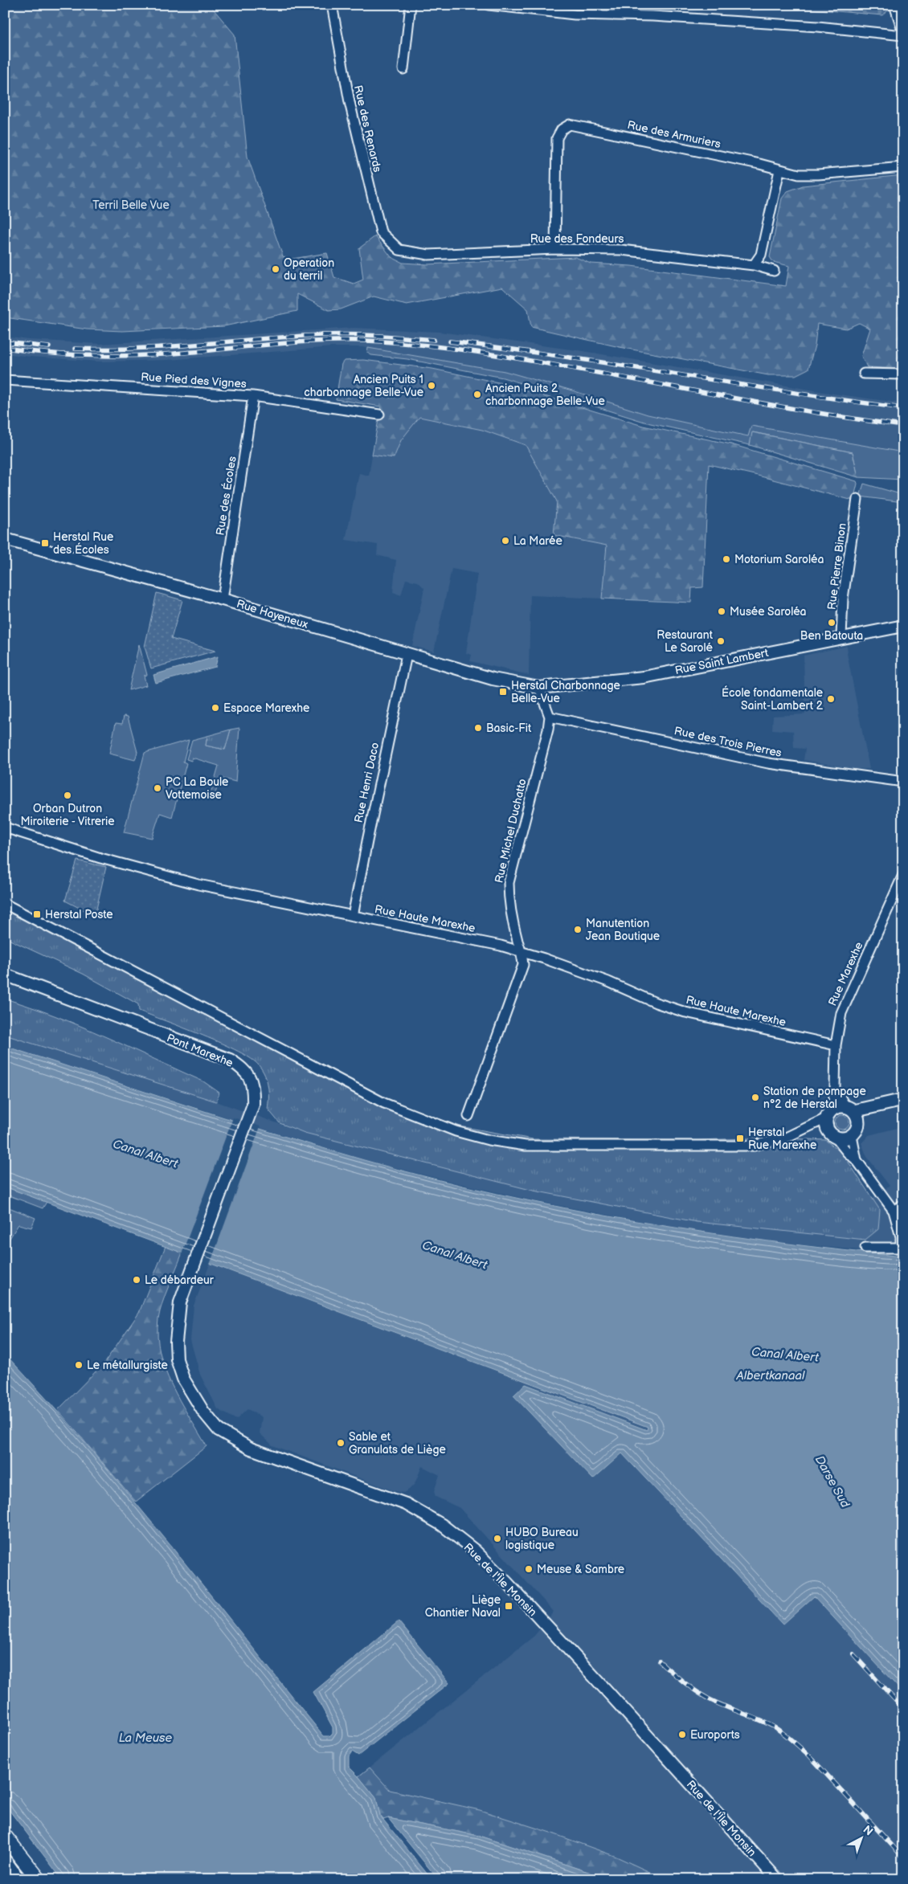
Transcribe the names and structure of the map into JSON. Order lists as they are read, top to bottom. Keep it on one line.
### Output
{"streets":{"street":["Rue des Renards","Rue des Armuriers","Rue des Fondeurs","Rue Pied des Vignes","Rue des Écoles","Rue Pierre Binon","Rue Hayeneux","Rue Saint Lambert","Rue des Trois Pierres","Rue Henri Daco","Rue Michel Duchatto","Rue Haute Marexhe","Rue Marexhe","Pont Marexhe","Rue de l'Île Monsin"]},"crossings":[["Rue des Renards","Rue des Fondeurs"],["Rue des Armuriers","Rue des Fondeurs"],["Rue Pied des Vignes","Rue des Écoles"],["Rue des Écoles","Rue Hayeneux"],["Rue Pierre Binon","Rue Saint Lambert"],["Rue Hayeneux","Rue Saint Lambert"],["Rue Hayeneux","Rue Henri Daco"],["Rue des Trois Pierres","Rue Michel Duchatto"],["Rue Henri Daco","Rue Haute Marexhe"],["Rue Michel Duchatto","Rue Haute Marexhe"],["Rue Haute Marexhe","Rue Marexhe"],["Pont Marexhe","Rue de l'Île Monsin"]],"water":["Canal Albert","Albertkanaal","Darse Sud","La Meuse"],"parks":["Terril Belle Vue"],"places":{"other":["Operation du terril","Ancien Puits 1 charbonnage Belle-Vue","Ancien Puits 2 charbonnage Belle-Vue","La Marée","Motorium Saroléa","Musée Saroléa","Ben Batouta","Restaurant Le Sarolé","École fondamentale Saint-Lambert 2","Espace Marexhe","Basic-Fit","PC La Boule Vottemoise","Orban Dutron Miroiterie - Vitrerie","Manutention Jean Boutique","Station de pompage n°2 de Herstal","Le débardeur","Le métallurgiste","Sable et Granulats de Liège","HUBO Bureau logistique","Meuse & Sambre","Euroports"],"transit":["Herstal Rue des Écoles","Herstal Charbonnage Belle-Vue","Herstal Poste","Herstal Rue Marexhe","Liège Chantier Naval"]},"north":"top right"}
